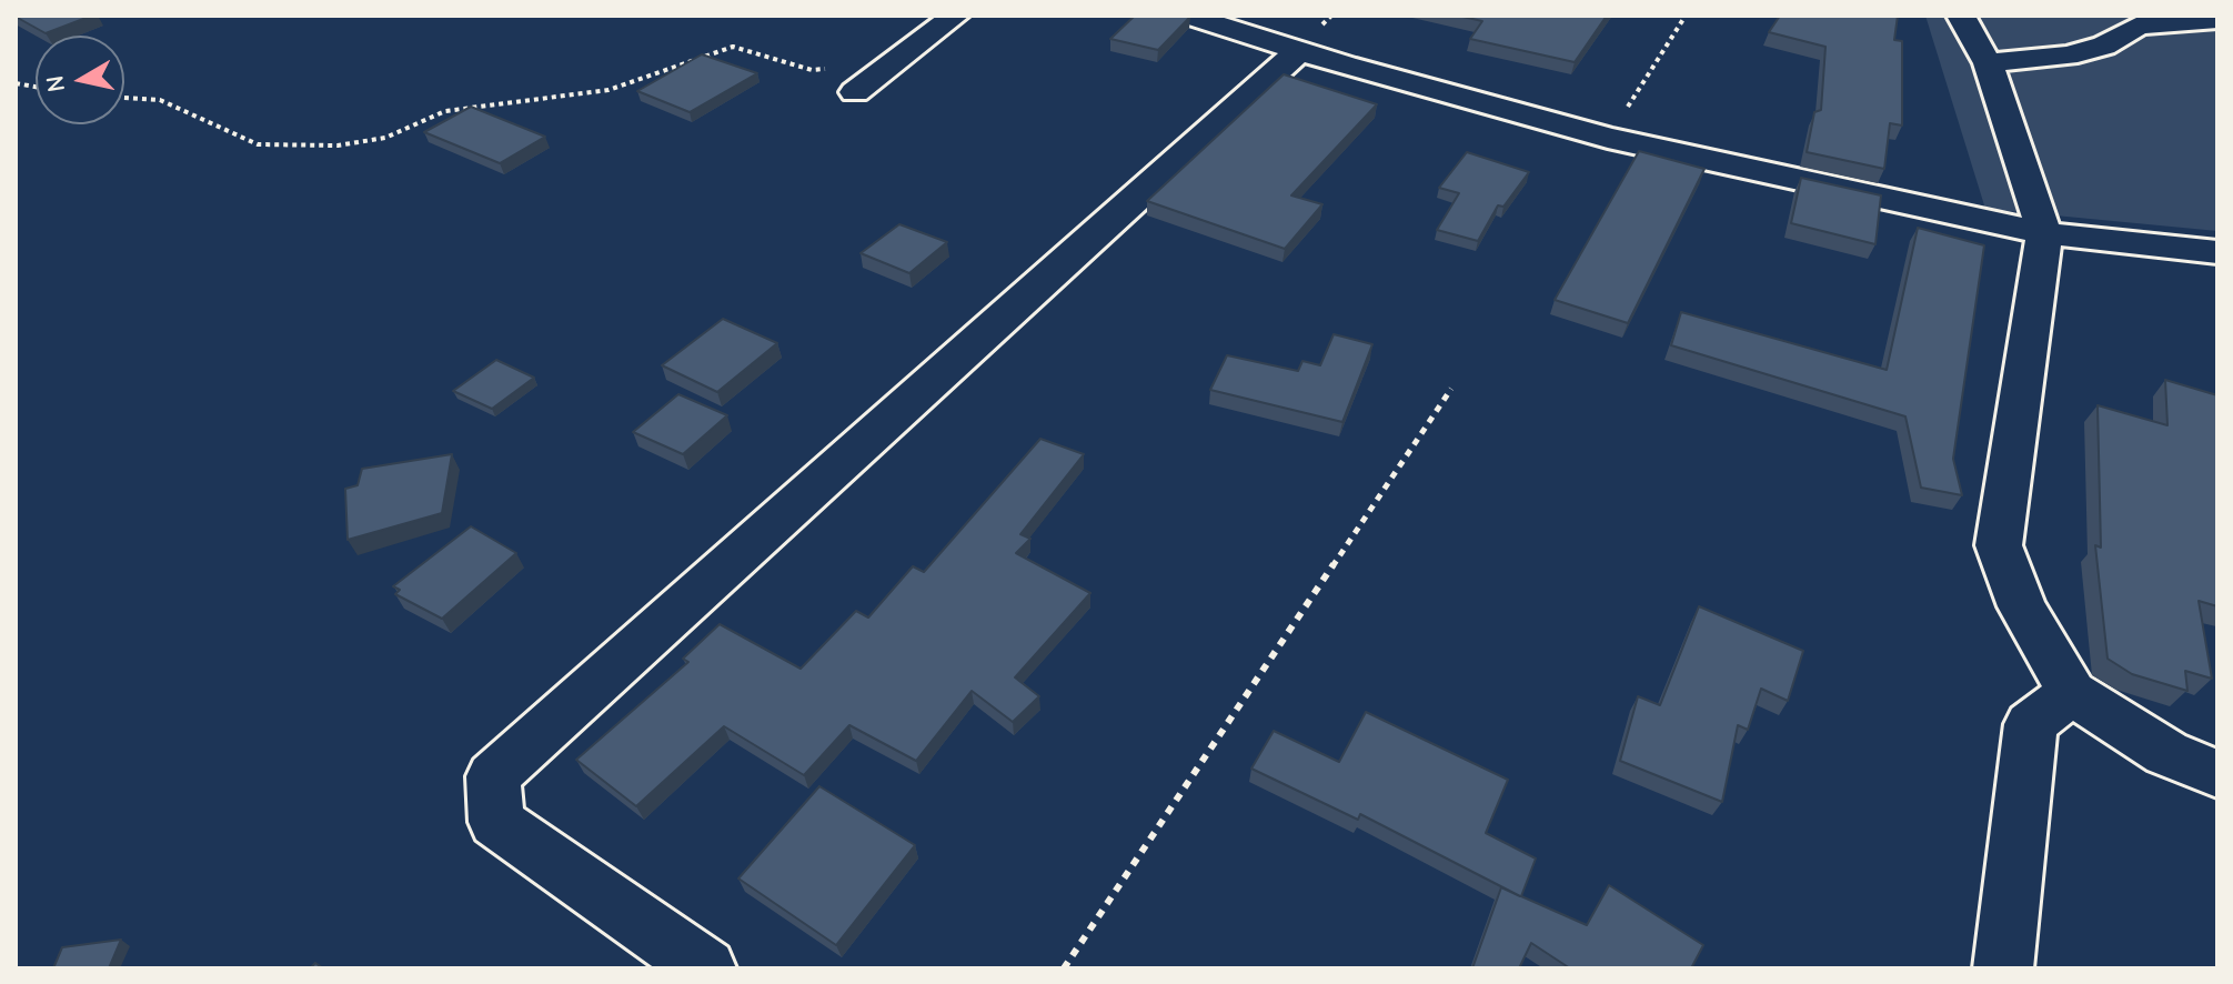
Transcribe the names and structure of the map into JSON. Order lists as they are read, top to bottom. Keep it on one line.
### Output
{"north":"left"}
